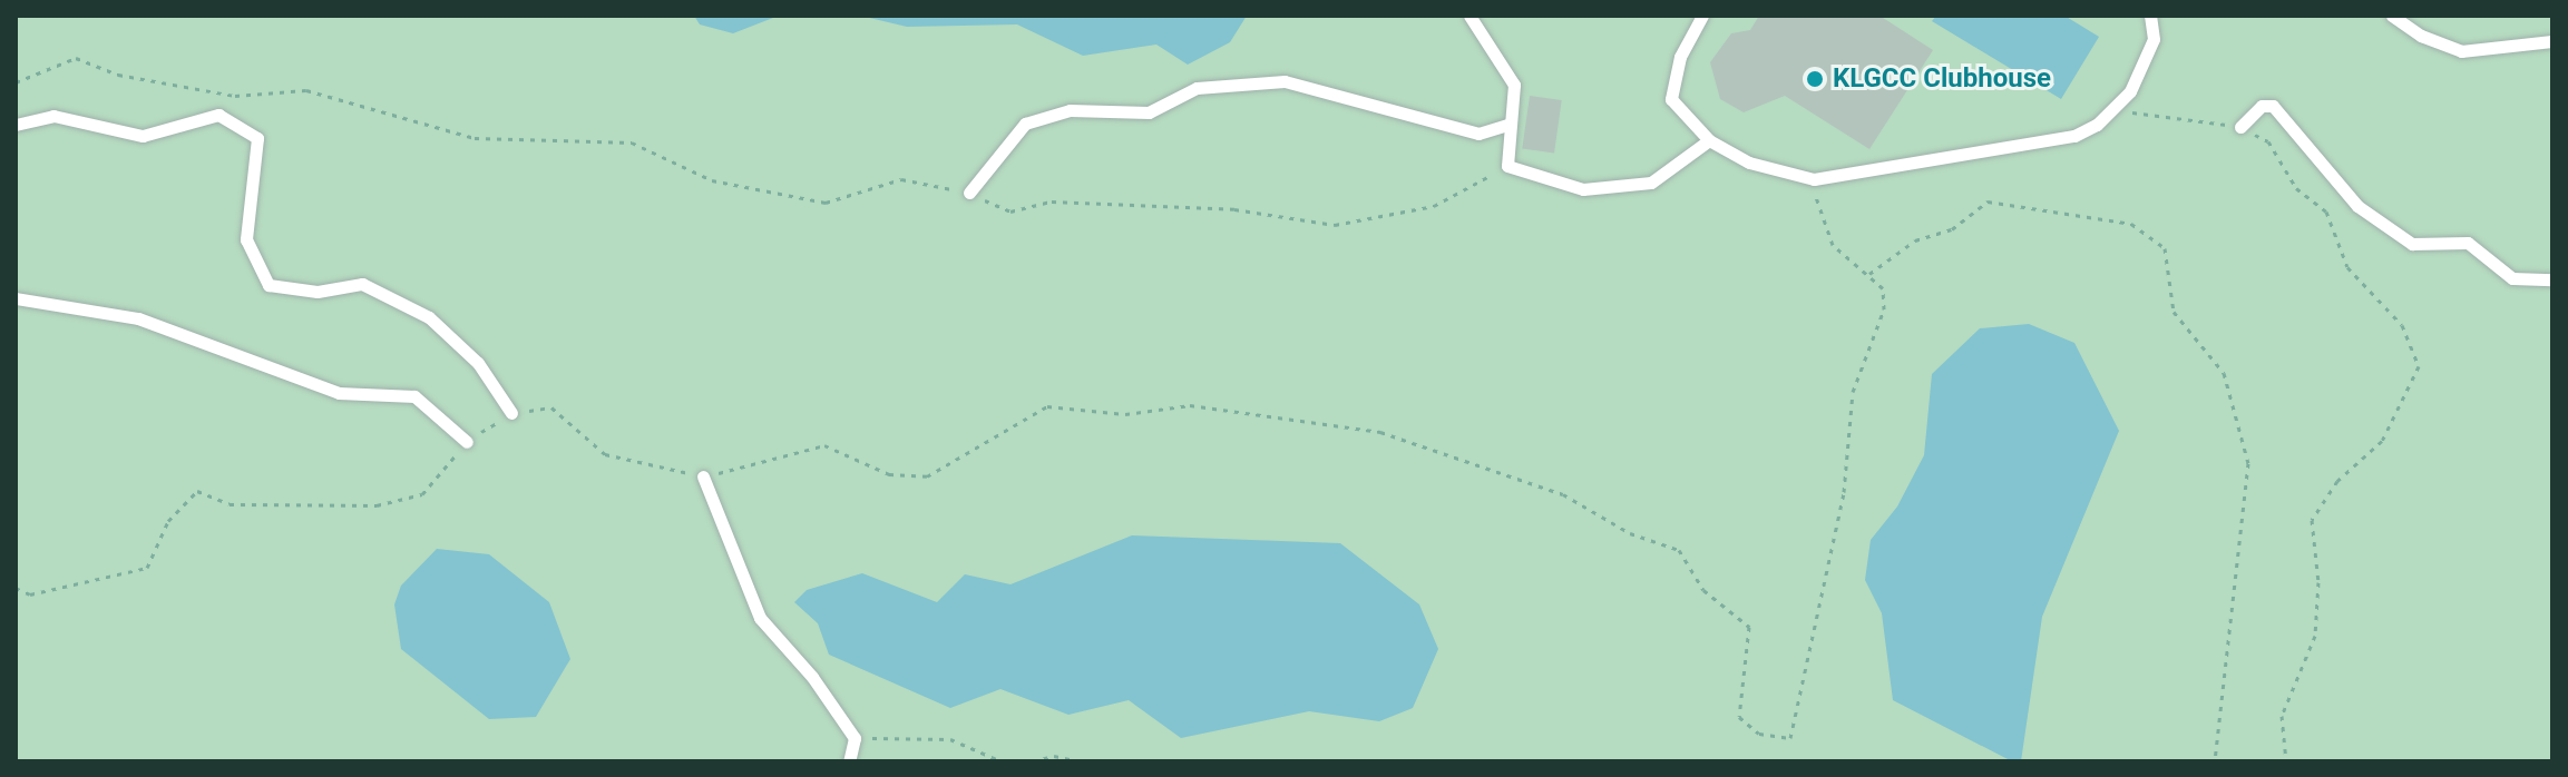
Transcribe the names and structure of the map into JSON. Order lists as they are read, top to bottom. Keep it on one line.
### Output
{"places":["KLGCC Clubhouse"]}
